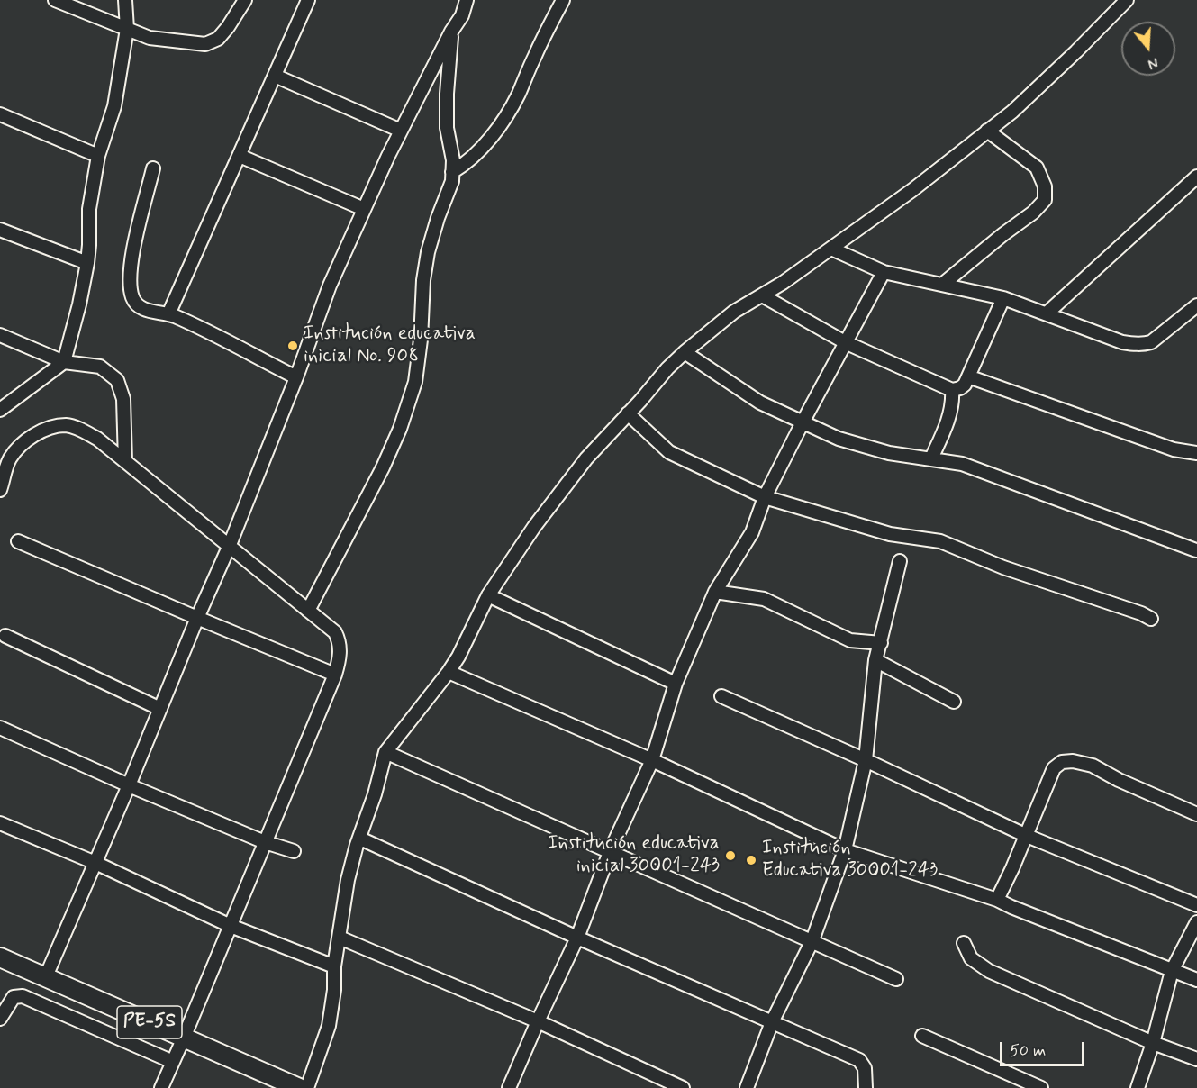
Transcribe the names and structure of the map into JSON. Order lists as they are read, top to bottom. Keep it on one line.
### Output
{"streets":{"highway":["PE-5S"]},"places":["Institución educativa inicial No. 908","Institución educativa inicial 30001-243","Institución Educativa 30001-243"],"scale_bar":"50 m","north":"bottom"}
